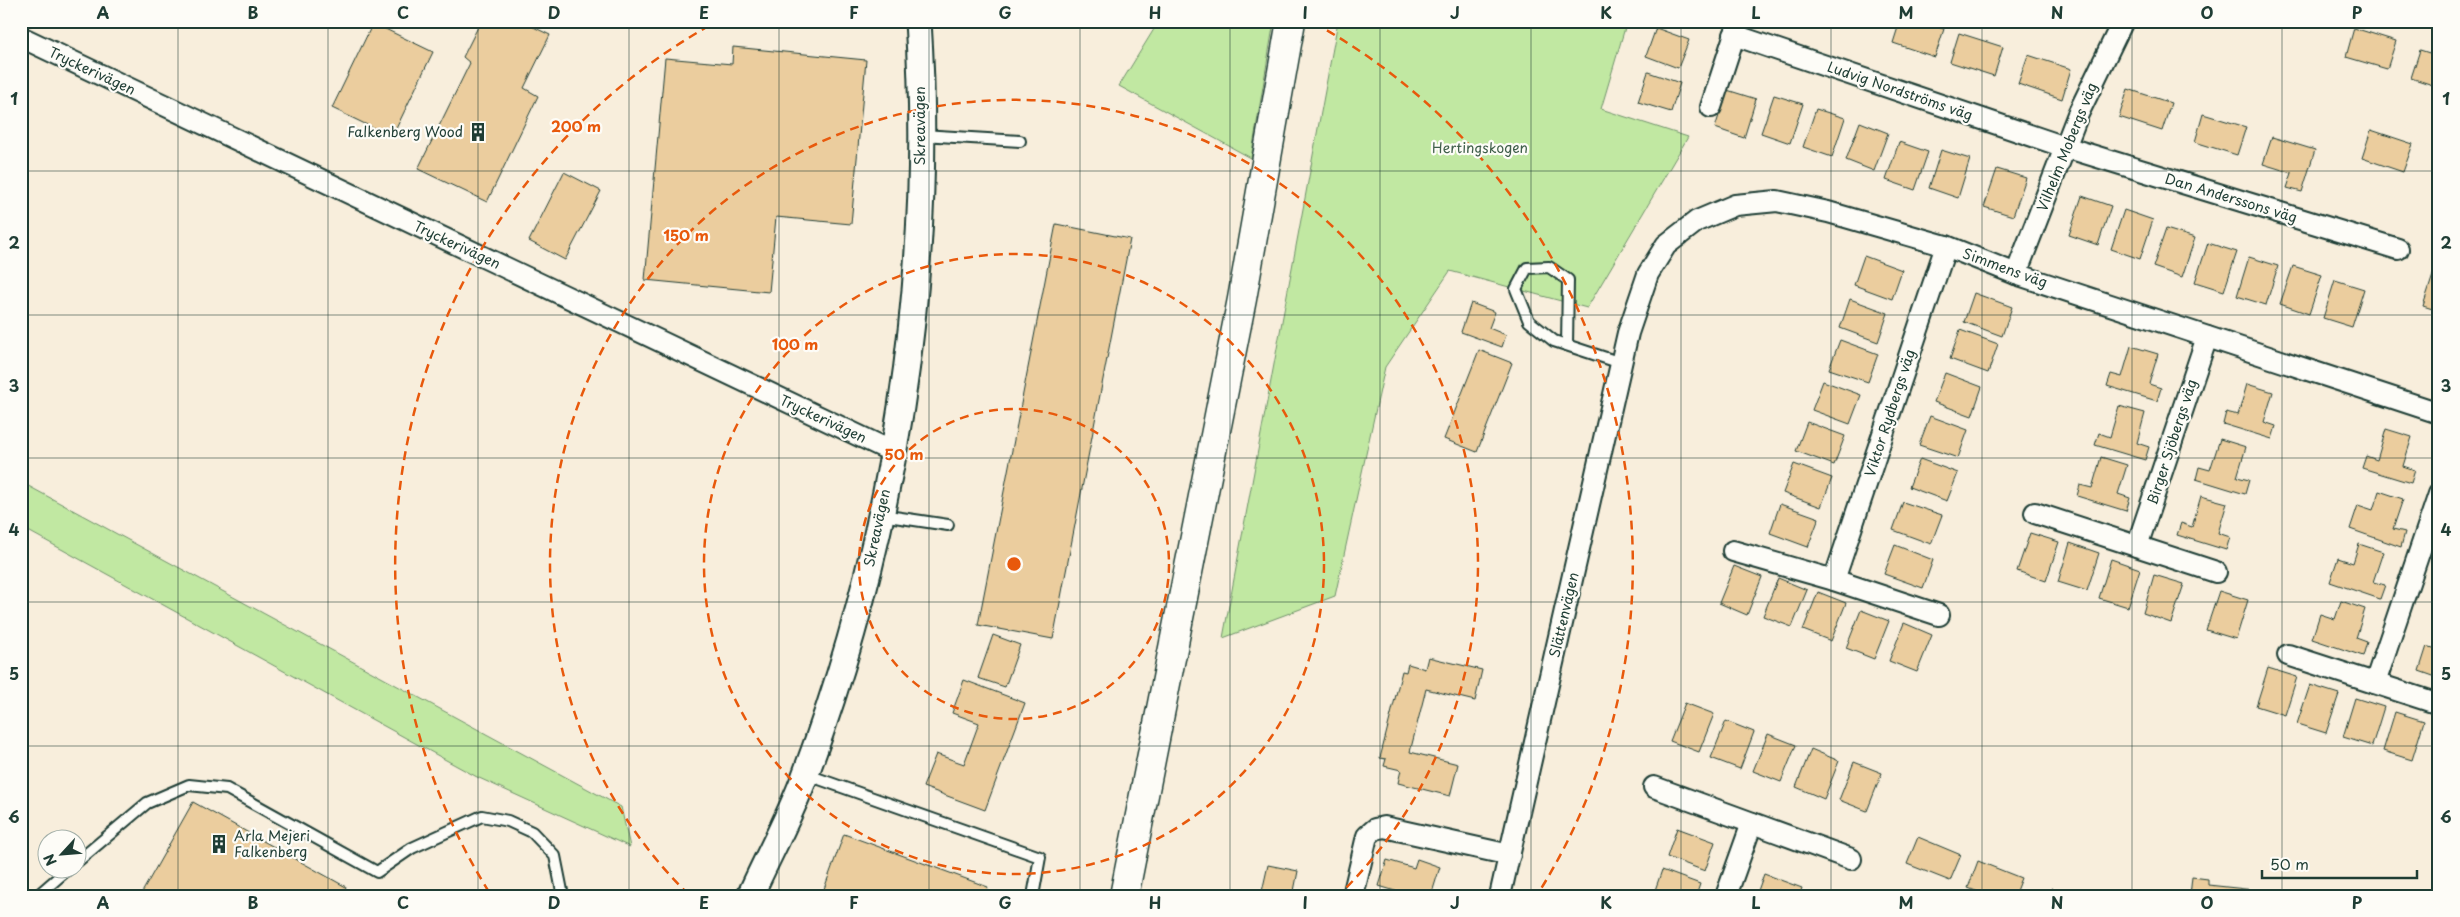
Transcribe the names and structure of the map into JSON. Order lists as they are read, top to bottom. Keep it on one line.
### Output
{"streets":{"street":["Tryckerivägen","Ludvig Nordströms väg","Skreavägen","Vilhelm Mobergs väg","Dan Anderssons väg","Simmens väg","Viktor Rydbergs väg","Birger Sjöbergs väg","Slättenvägen"]},"crossings":[["Tryckerivägen","Skreavägen"],["Ludvig Nordströms väg","Vilhelm Mobergs väg"],["Ludvig Nordströms väg","Dan Anderssons väg"],["Vilhelm Mobergs väg","Dan Anderssons väg"],["Vilhelm Mobergs väg","Simmens väg"],["Simmens väg","Viktor Rydbergs väg"],["Simmens väg","Birger Sjöbergs väg"],["Simmens väg","Slättenvägen"]],"parks":["Hertingskogen"],"places":{"building":["Falkenberg Wood","Arla Mejeri Falkenberg"]},"scale_bar":"50 m","north":"bottom left","grid":{"columns":["A","B","C","D","E","F","G","H","I","J","K","L","M","N","O","P"],"rows":["1","2","3","4","5","6"]},"rings":["200 m","150 m","100 m","50 m"]}
